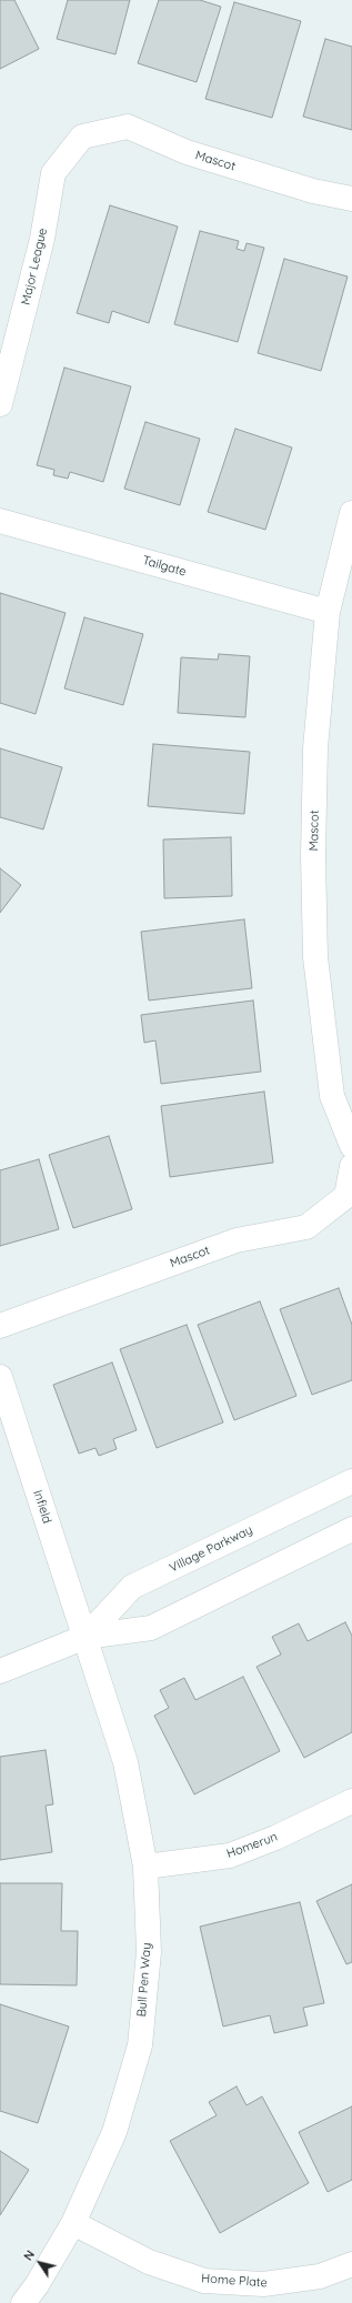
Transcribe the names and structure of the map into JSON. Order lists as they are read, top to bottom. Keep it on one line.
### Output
{"streets":{"street":["Mascot","Major League","Tailgate","Infield","Village Parkway","Homerun","Bull Pen Way","Home Plate"]},"crossings":[["Mascot","Major League"],["Mascot","Tailgate"],["Infield","Village Parkway"],["Infield","Bull Pen Way"],["Village Parkway","Bull Pen Way"],["Homerun","Bull Pen Way"],["Bull Pen Way","Home Plate"]],"north":"top left"}
